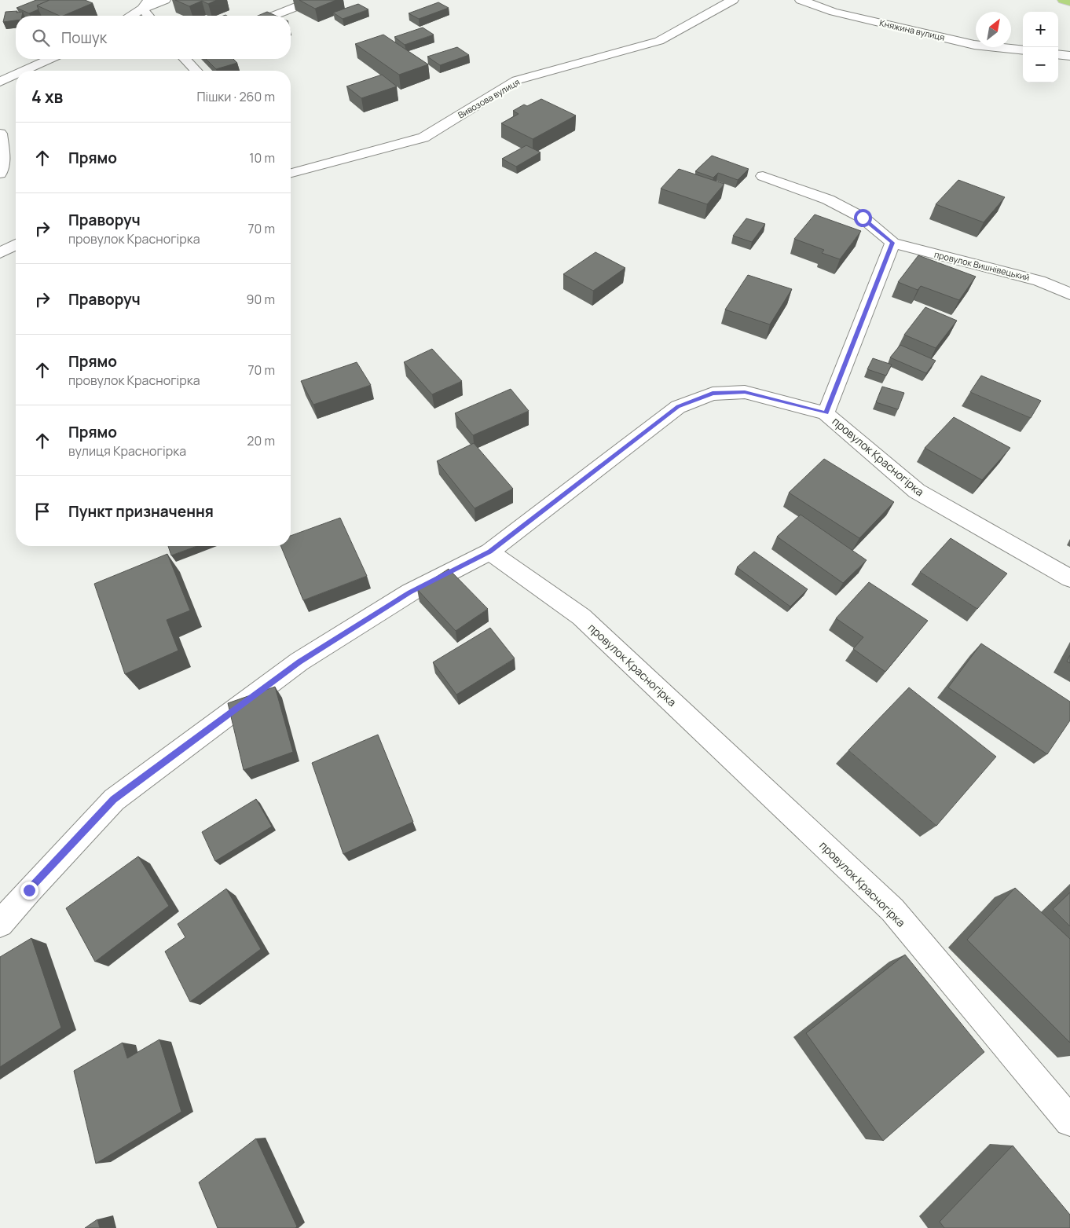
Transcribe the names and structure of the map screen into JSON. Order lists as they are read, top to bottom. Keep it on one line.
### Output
{"streets":{"street":["Княжина вулиця","Вивозова вулиця","провулок Вишнівецький","провулок Красногірка"]},"crossings":[["провулок Вишнівецький","провулок Красногірка"]],"north":"top right","page":{"map_buttons":["+","−"],"search":"Пошук","heading":["4 хв","Пішки · 260 m"],"list":[["Прямо","10 m"],["Праворуч","провулок Красногірка","70 m"],["Праворуч","90 m"],["Прямо","провулок Красногірка","70 m"],["Прямо","вулиця Красногірка","20 m"],"Пункт призначення"]}}
